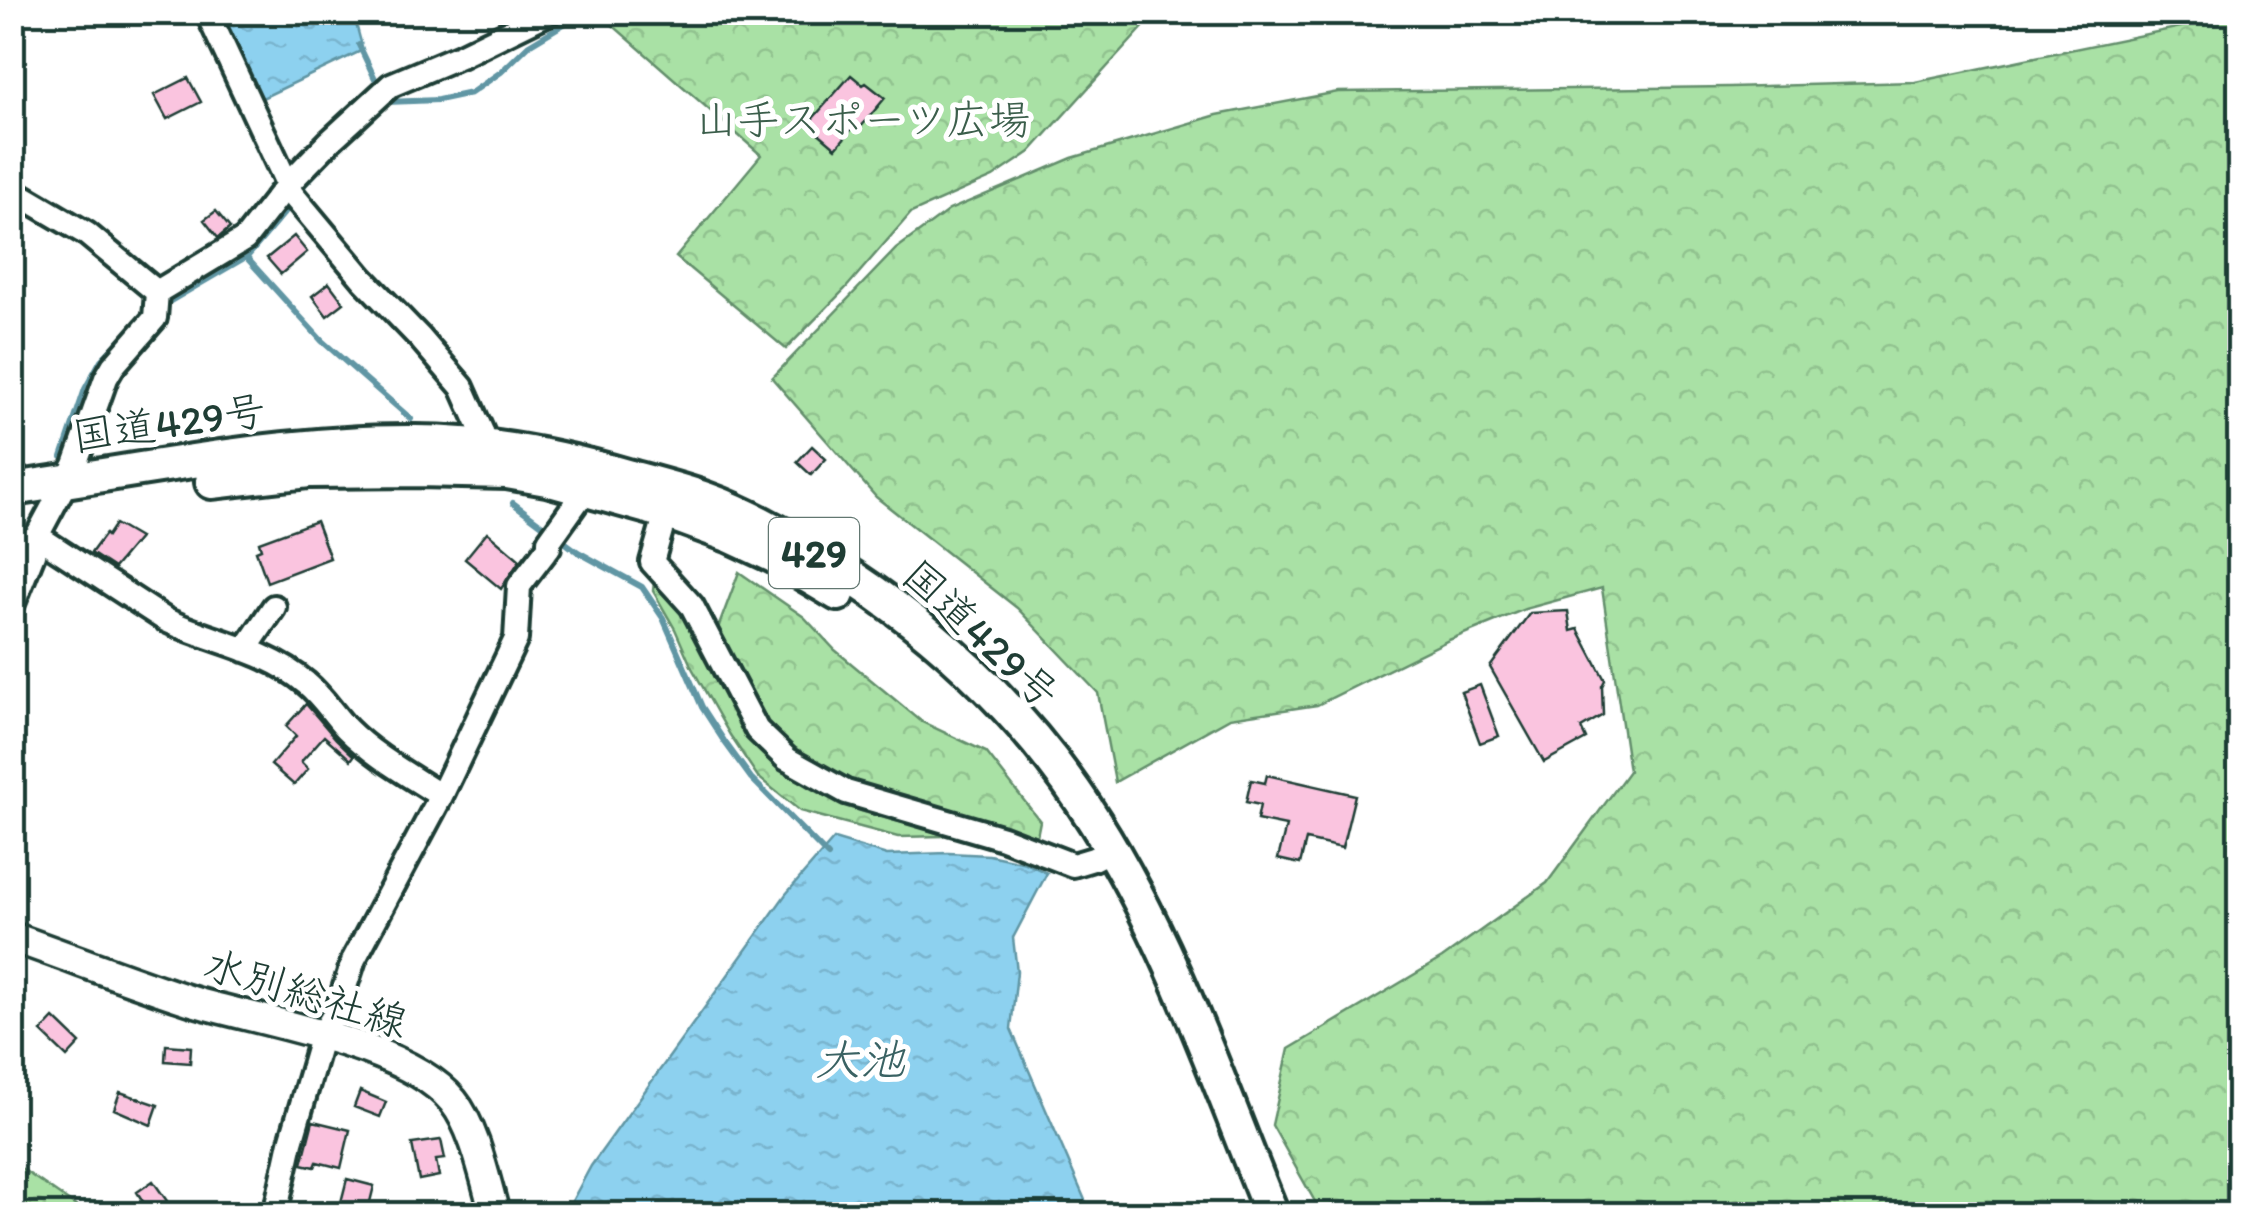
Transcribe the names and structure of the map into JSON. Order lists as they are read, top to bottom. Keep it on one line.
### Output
{"streets":{"highway":["国道429号","429"],"main road":["水別総社線"]},"water":["大池"],"parks":["山手スポーツ広場"]}
